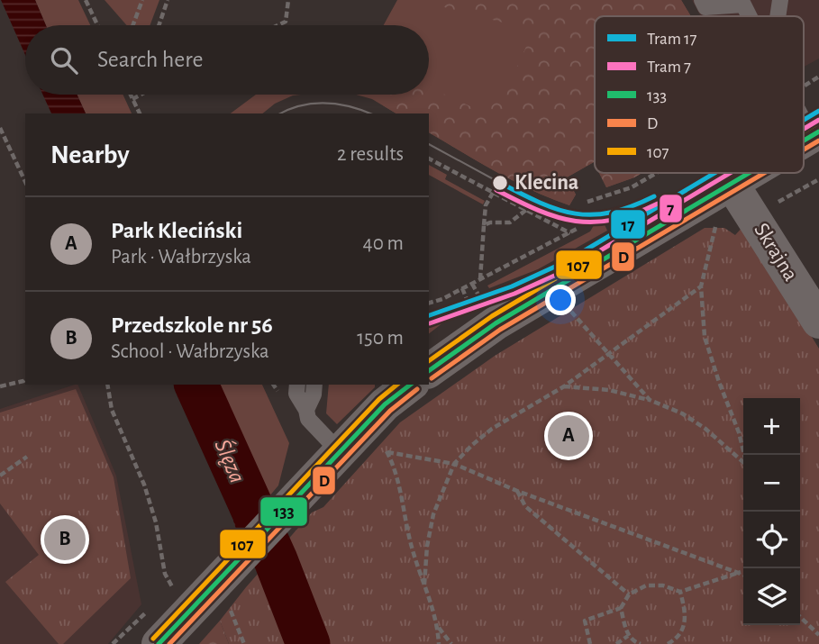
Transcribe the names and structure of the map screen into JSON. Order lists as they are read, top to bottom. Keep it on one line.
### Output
{"streets":{"street":["Skrajna"]},"water":["Ślęza"],"places":["Klecina"],"lines":["tram line 17","tram line 7","transit line 107","transit line 133","transit line D"],"legend":["Tram 17","Tram 7","133","D","107"],"page":{"search":"Search here","heading":["Nearby","2 results"],"list":[{"mark":"A","name":"Park Kleciński","note":"Park · Wałbrzyska","value":"40 m"},{"mark":"B","name":"Przedszkole nr 56","note":"School · Wałbrzyska","value":"150 m"}],"map_buttons":["+","−"],"pins":["A","B"]}}
